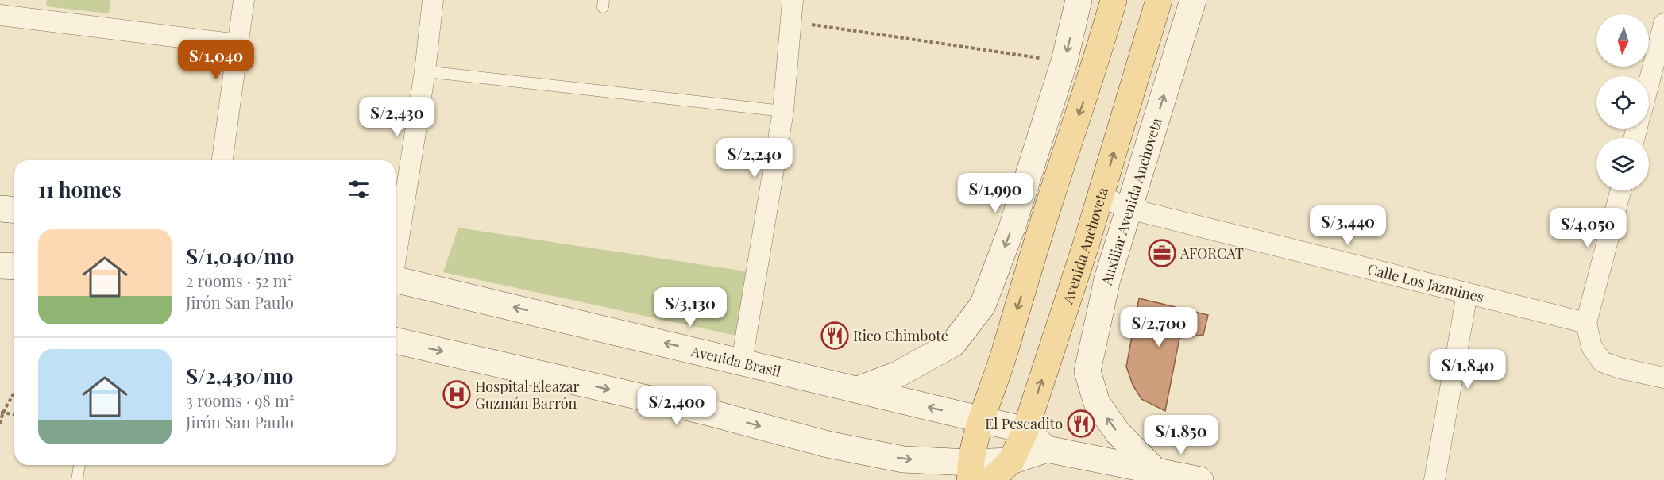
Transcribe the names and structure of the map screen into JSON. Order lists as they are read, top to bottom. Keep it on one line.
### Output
{"streets":{"main road":["Auxiliar Avenida Anchoveta","Avenida Anchoveta","Avenida Brasil"],"street":["Calle Los Jazmines"]},"crossings":[["Auxiliar Avenida Anchoveta","Calle Los Jazmines"],["Avenida Anchoveta","Calle Los Jazmines"],["Avenida Anchoveta","Avenida Brasil"]],"places":{"office":["AFORCAT"],"restaurant":["Rico Chimbote","El Pescadito"],"hospital":["Hospital Eleazar Guzmán Barrón"]},"north":"bottom","page":{"price":["S/1,040","S/2,430","S/2,240","S/1,990","S/3,440","S/4,050","S/3,130","S/2,700","S/1,840","S/2,400","S/1,850"],"heading":"11 homes","list":[{"name":"S/1,040/mo","note":"2 rooms · 52 m² · Jirón San Paulo"},{"name":"S/2,430/mo","note":"3 rooms · 98 m² · Jirón San Paulo"}]}}
